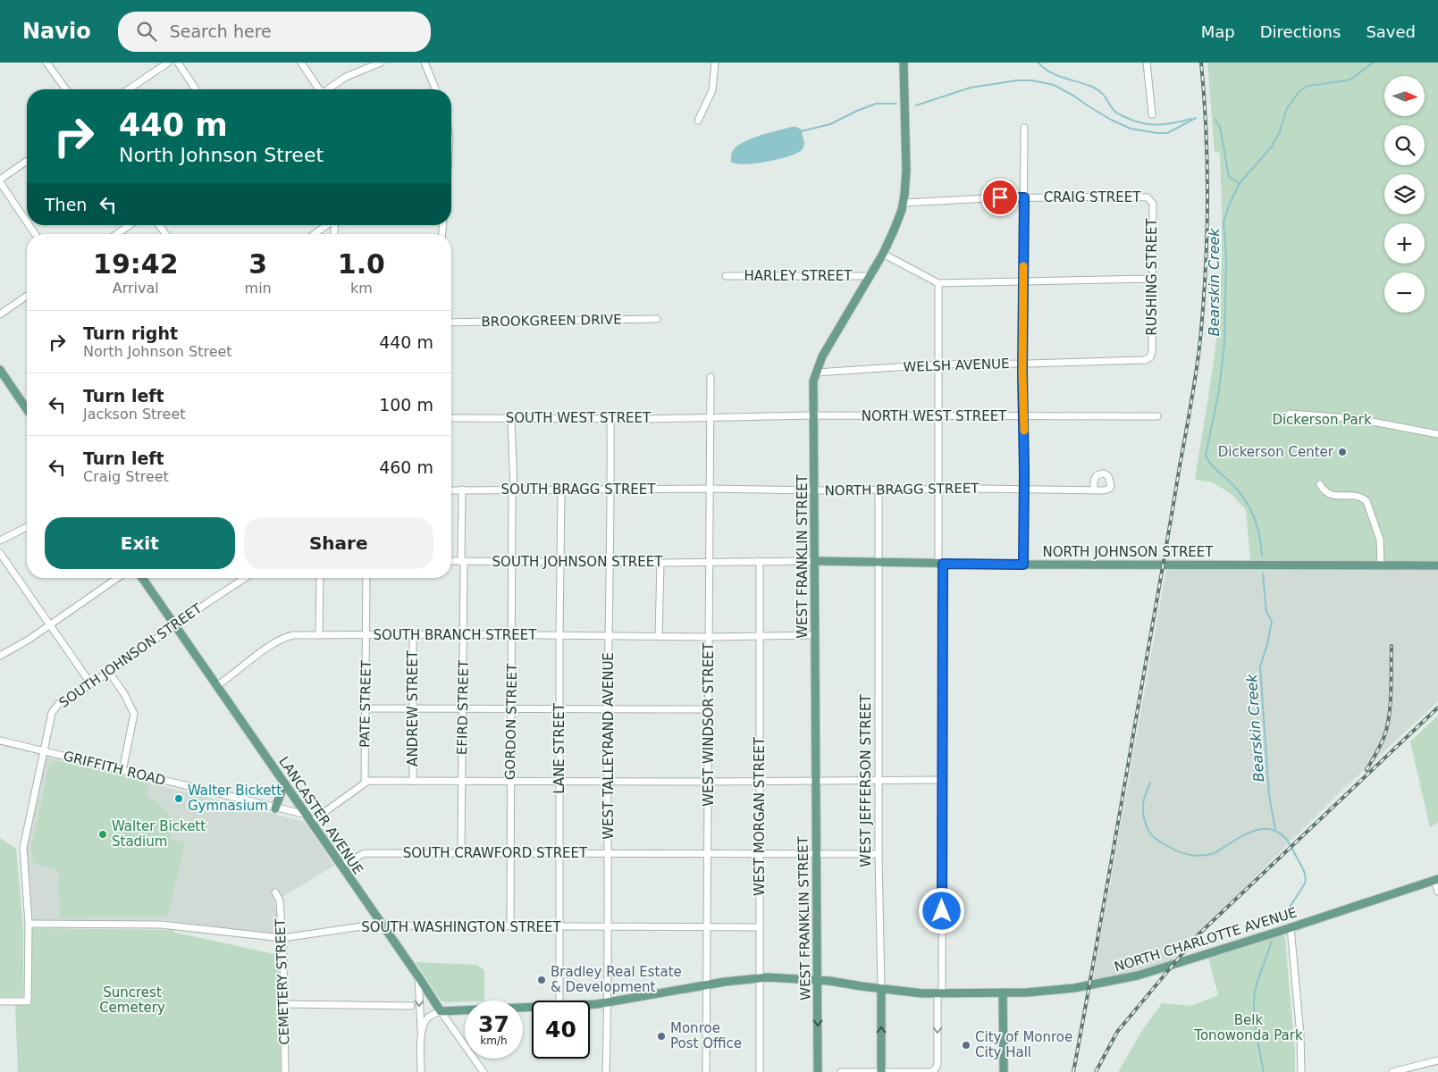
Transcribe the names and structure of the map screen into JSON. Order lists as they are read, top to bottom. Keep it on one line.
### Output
{"streets":{"main road":["NORTH JOHNSON STREET","WEST FRANKLIN STREET","WEST JEFFERSON STREET","LANCASTER AVENUE","NORTH CHARLOTTE AVENUE"],"street":["CRAIG STREET","HARLEY STREET","RUSHING STREET","BROOKGREEN DRIVE","WELSH AVENUE","NORTH WEST STREET","SOUTH WEST STREET","SOUTH BRAGG STREET","NORTH BRAGG STREET","SOUTH JOHNSON STREET","SOUTH BRANCH STREET","PATE STREET","EFIRD STREET","ANDREW STREET","GORDON STREET","WEST WINDSOR STREET","WEST TALLEYRAND AVENUE","LANE STREET","GRIFFITH ROAD","WEST MORGAN STREET","SOUTH CRAWFORD STREET","SOUTH WASHINGTON STREET","CEMETERY STREET"]},"crossings":[["CRAIG STREET","RUSHING STREET"],["CRAIG STREET","WEST FRANKLIN STREET"],["HARLEY STREET","WEST FRANKLIN STREET"],["RUSHING STREET","WELSH AVENUE"],["WELSH AVENUE","WEST FRANKLIN STREET"],["NORTH WEST STREET","SOUTH WEST STREET"],["NORTH WEST STREET","WEST FRANKLIN STREET"],["NORTH WEST STREET","WEST WINDSOR STREET"],["SOUTH WEST STREET","GORDON STREET"],["SOUTH WEST STREET","WEST WINDSOR STREET"],["SOUTH WEST STREET","WEST TALLEYRAND AVENUE"],["SOUTH BRAGG STREET","NORTH BRAGG STREET"],["SOUTH BRAGG STREET","EFIRD STREET"],["SOUTH BRAGG STREET","GORDON STREET"],["SOUTH BRAGG STREET","WEST WINDSOR STREET"],["SOUTH BRAGG STREET","WEST TALLEYRAND AVENUE"],["SOUTH BRAGG STREET","LANE STREET"],["NORTH BRAGG STREET","WEST FRANKLIN STREET"],["NORTH BRAGG STREET","WEST WINDSOR STREET"],["NORTH BRAGG STREET","WEST JEFFERSON STREET"],["NORTH JOHNSON STREET","WEST FRANKLIN STREET"],["NORTH JOHNSON STREET","SOUTH JOHNSON STREET"],["NORTH JOHNSON STREET","WEST WINDSOR STREET"],["NORTH JOHNSON STREET","WEST JEFFERSON STREET"],["NORTH JOHNSON STREET","WEST MORGAN STREET"],["WEST FRANKLIN STREET","SOUTH BRANCH STREET"],["WEST FRANKLIN STREET","SOUTH CRAWFORD STREET"],["WEST FRANKLIN STREET","NORTH CHARLOTTE AVENUE"],["SOUTH JOHNSON STREET","EFIRD STREET"],["SOUTH JOHNSON STREET","GORDON STREET"],["SOUTH JOHNSON STREET","WEST WINDSOR STREET"],["SOUTH JOHNSON STREET","WEST TALLEYRAND AVENUE"],["SOUTH JOHNSON STREET","LANE STREET"],["SOUTH JOHNSON STREET","GRIFFITH ROAD"],["SOUTH JOHNSON STREET","LANCASTER AVENUE"],["SOUTH JOHNSON STREET","SOUTH WASHINGTON STREET"],["SOUTH BRANCH STREET","PATE STREET"],["SOUTH BRANCH STREET","EFIRD STREET"],["SOUTH BRANCH STREET","ANDREW STREET"],["SOUTH BRANCH STREET","GORDON STREET"],["SOUTH BRANCH STREET","WEST WINDSOR STREET"],["SOUTH BRANCH STREET","WEST TALLEYRAND AVENUE"],["SOUTH BRANCH STREET","LANE STREET"],["SOUTH BRANCH STREET","LANCASTER AVENUE"],["SOUTH BRANCH STREET","WEST MORGAN STREET"],["EFIRD STREET","SOUTH CRAWFORD STREET"],["GORDON STREET","SOUTH CRAWFORD STREET"],["GORDON STREET","SOUTH WASHINGTON STREET"],["WEST WINDSOR STREET","SOUTH CRAWFORD STREET"],["WEST WINDSOR STREET","SOUTH WASHINGTON STREET"],["WEST WINDSOR STREET","NORTH CHARLOTTE AVENUE"],["WEST TALLEYRAND AVENUE","SOUTH CRAWFORD STREET"],["WEST TALLEYRAND AVENUE","SOUTH WASHINGTON STREET"],["WEST TALLEYRAND AVENUE","NORTH CHARLOTTE AVENUE"],["LANE STREET","SOUTH CRAWFORD STREET"],["LANE STREET","SOUTH WASHINGTON STREET"],["GRIFFITH ROAD","LANCASTER AVENUE"],["WEST JEFFERSON STREET","SOUTH CRAWFORD STREET"],["WEST JEFFERSON STREET","NORTH CHARLOTTE AVENUE"],["LANCASTER AVENUE","SOUTH CRAWFORD STREET"],["LANCASTER AVENUE","SOUTH WASHINGTON STREET"],["LANCASTER AVENUE","NORTH CHARLOTTE AVENUE"],["WEST MORGAN STREET","SOUTH CRAWFORD STREET"],["WEST MORGAN STREET","SOUTH WASHINGTON STREET"],["WEST MORGAN STREET","NORTH CHARLOTTE AVENUE"],["SOUTH WASHINGTON STREET","CEMETERY STREET"]],"water":["Bearskin Creek"],"parks":["Dickerson Park","Suncrest Cemetery","Belk Tonowonda Park"],"places":["Dickerson Center","Walter Bickett Gymnasium","Walter Bickett Stadium","Bradley Real Estate & Development","Monroe Post Office","City of Monroe City Hall"],"north":"right","page":{"header":"Navio","search":"Search here","nav":["Map","Directions","Saved"],"map_buttons":["+","−"],"turn":["440 m","North Johnson Street"],"then":"Then","eta":["19:42","Arrival","3","min","1.0","km"],"list":[{"name":"Turn right","note":"North Johnson Street","value":"440 m"},{"name":"Turn left","note":"Jackson Street","value":"100 m"},{"name":"Turn left","note":"Craig Street","value":"460 m"}],"buttons":["Exit","Share"],"speed":"37 km/h","limit":"40"}}
